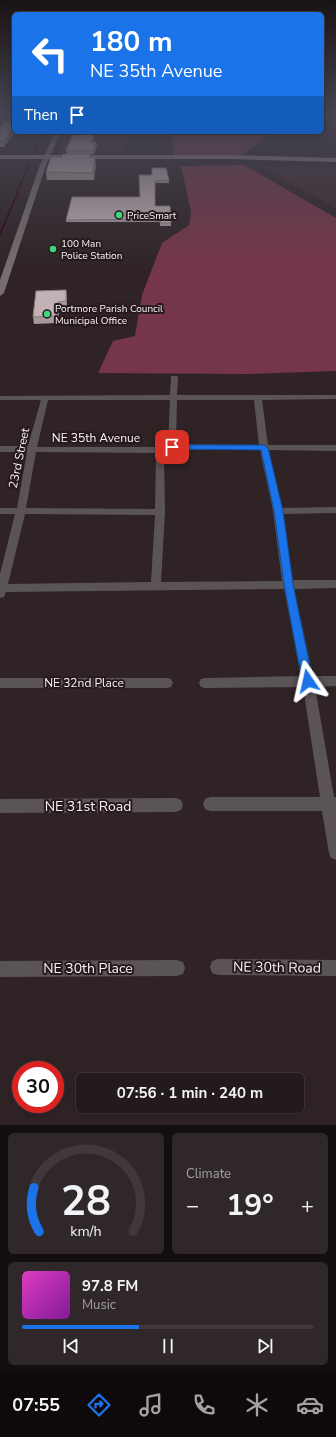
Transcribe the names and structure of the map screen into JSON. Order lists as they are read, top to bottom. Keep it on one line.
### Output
{"streets":{"street":["NE 35th Avenue","23rd Street","NE 32nd Place","NE 31st Road","NE 30th Road","NE 30th Place"]},"crossings":[["NE 35th Avenue","23rd Street"]],"places":["PriceSmart","100 Man Police Station","Portmore Parish Council Municipal Office"],"page":{"turn":["180 m","NE 35th Avenue"],"then":"Then","limit":"30","trip":"07:56 · 1 min · 240 m","tile":"Climate","heat":["−","19°","+"],"song":["97.8 FM","Music"],"tabs":"07:55","gauge":["28","km/h"]}}
